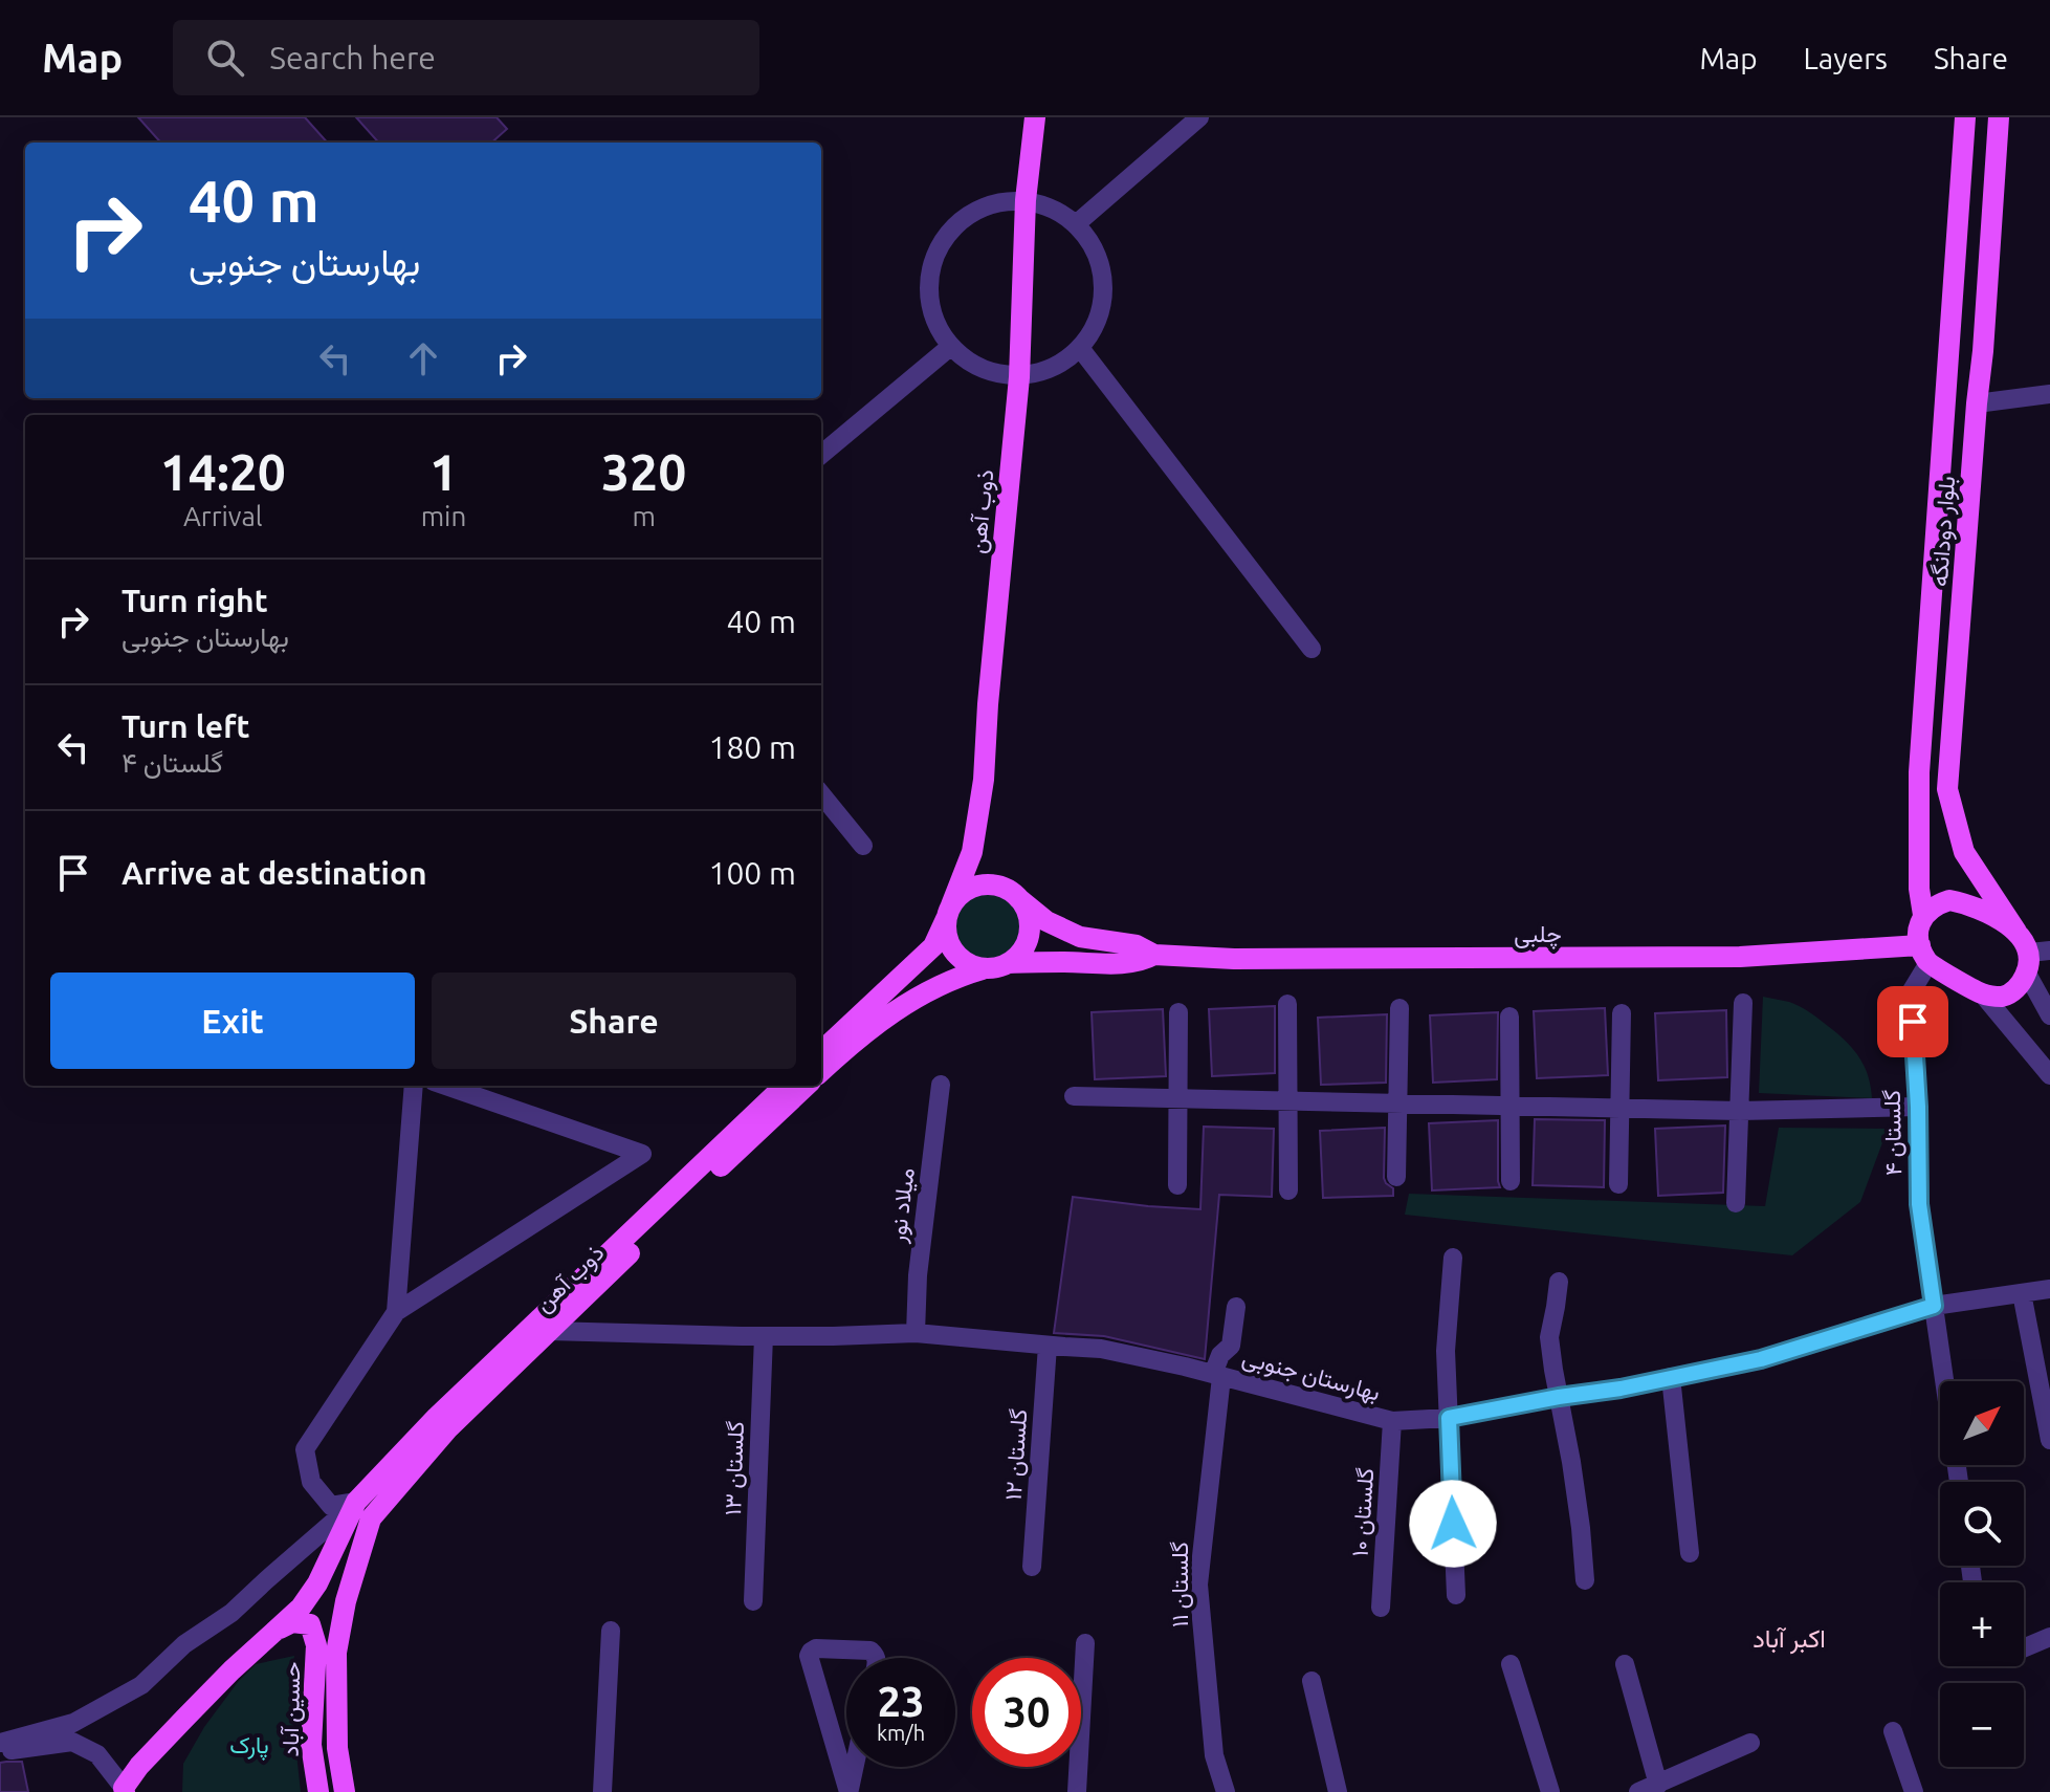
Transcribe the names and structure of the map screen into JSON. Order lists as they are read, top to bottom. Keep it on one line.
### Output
{"streets":{"main road":["ذوب آهن","بلوار دودانگه","چلبی","حسین آباد"],"street":["گلستان ۴","میلاد نور","بهارستان جنوبی","گلستان ۱۲","گلستان ۱۳","گلستان ۱۰","گلستان ۱۱"]},"crossings":[["ذوب آهن","بهارستان جنوبی"],["ذوب آهن","حسین آباد"],["بلوار دودانگه","چلبی"],["بلوار دودانگه","گلستان ۴"],["چلبی","گلستان ۴"],["گلستان ۴","بهارستان جنوبی"],["میلاد نور","بهارستان جنوبی"],["بهارستان جنوبی","گلستان ۱۲"],["بهارستان جنوبی","گلستان ۱۳"],["بهارستان جنوبی","گلستان ۱۰"],["بهارستان جنوبی","گلستان ۱۱"]],"districts":["اکبر آباد"],"parks":["پارک"],"north":"top right","page":{"header":"Map","search":"Search here","nav":["Map","Layers","Share"],"turn":["40 m","بهارستان جنوبی"],"eta":["14:20","Arrival","1","min","320","m"],"list":[{"name":"Turn right","note":"بهارستان جنوبی","value":"40 m"},{"name":"Turn left","note":"گلستان ۴","value":"180 m"},{"name":"Arrive at destination","value":"100 m"}],"buttons":["Exit","Share"],"map_buttons":["+","−"],"speed":"23 km/h","limit":"30"}}
